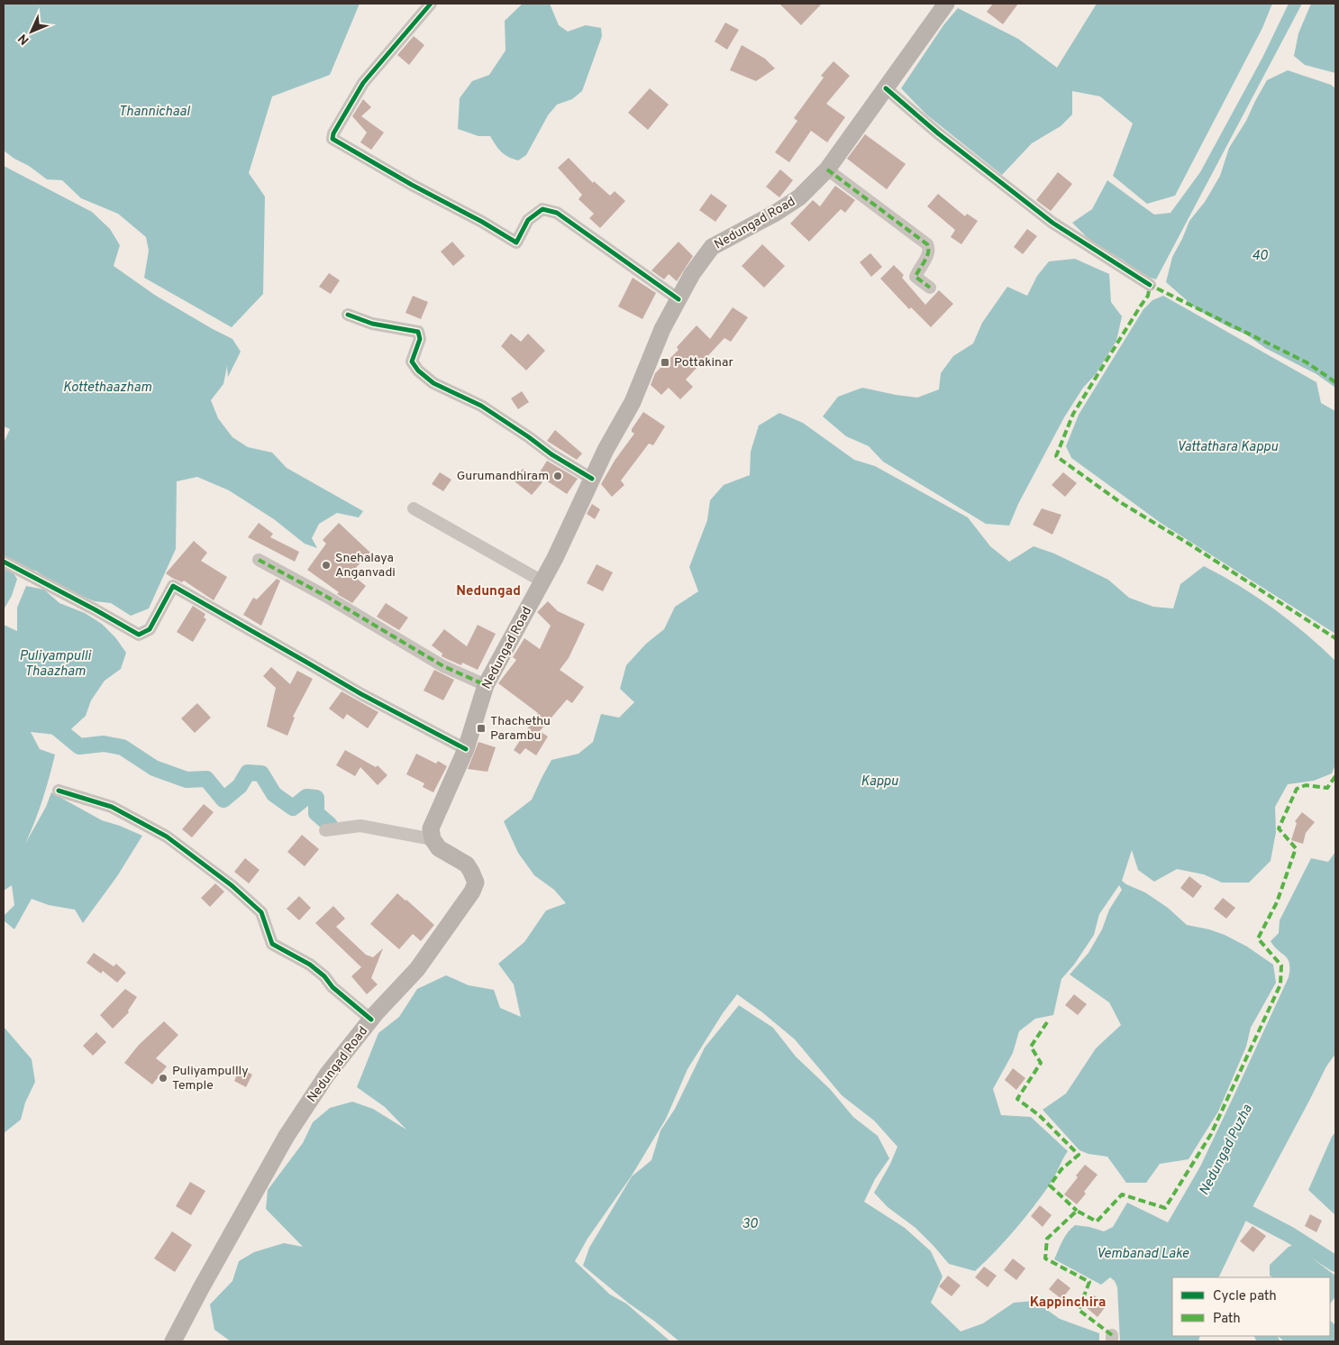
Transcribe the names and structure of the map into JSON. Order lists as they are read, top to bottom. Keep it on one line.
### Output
{"streets":{"main road":["Nedungad Road"]},"districts":["Nedungad","Kappinchira"],"water":["Thannichaal","40","Kottethaazham","Vattathara Kappu","Puliyampulli Thaazham","Kappu","Nedungad Puzha","30","Vembanad Lake"],"places":{"transit":["Pottakinar","Thachethu Parambu"],"other":["Gurumandhiram","Snehalaya Anganvadi","Puliyampullly Temple"]},"legend":["Cycle path","Path"],"north":"bottom left"}
